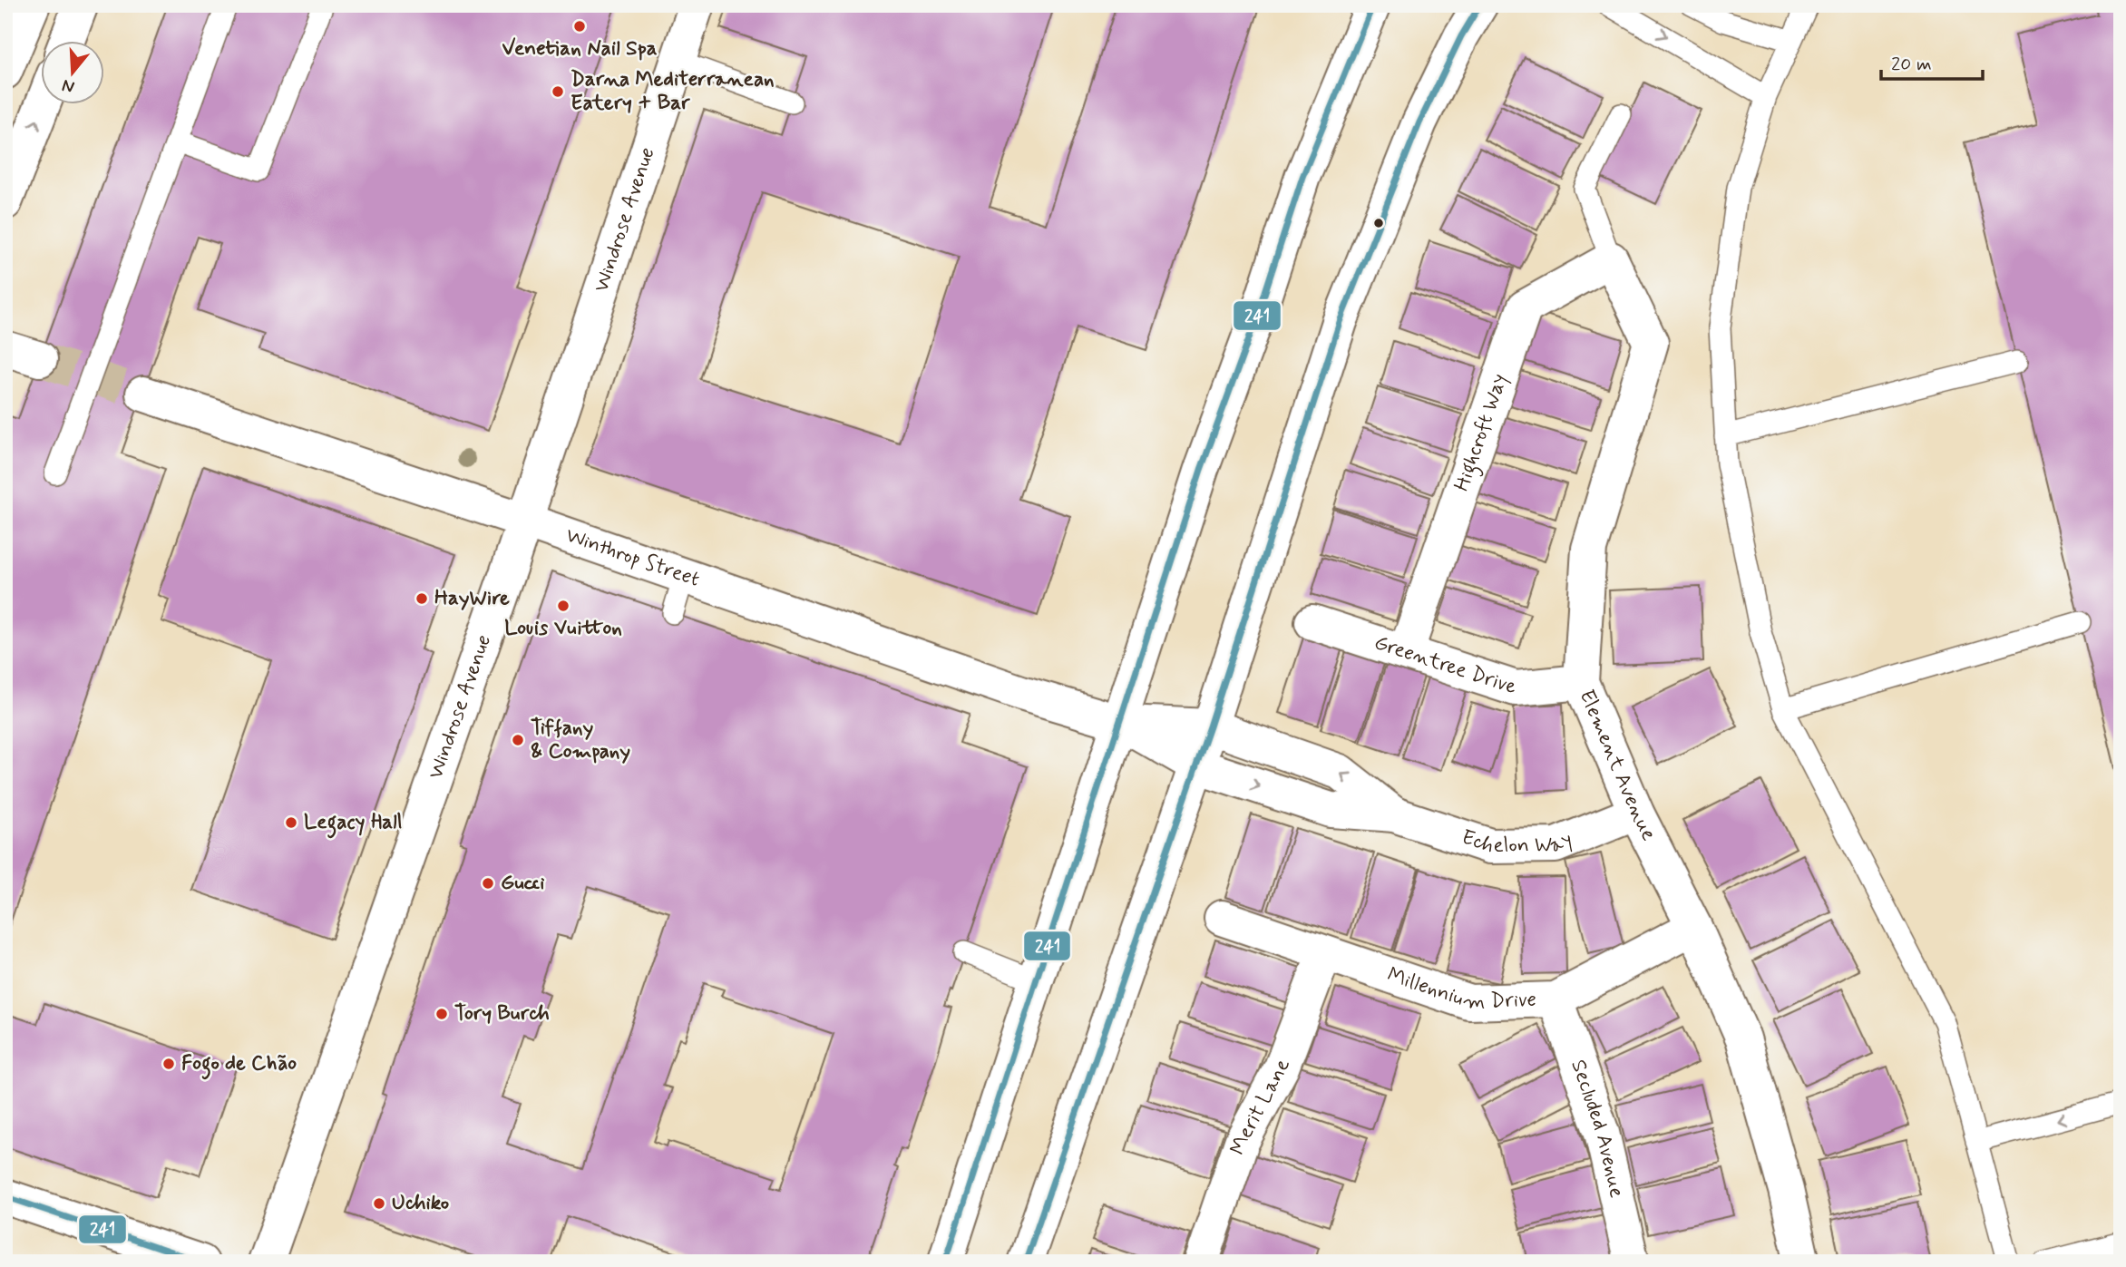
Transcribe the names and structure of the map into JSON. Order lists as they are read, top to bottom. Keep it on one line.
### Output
{"streets":{"main road":["Windrose Avenue","Highcroft Way","Winthrop Street","Greentree Drive","Element Avenue","Echelon Way","Millennium Drive","Merit Lane","Secluded Avenue"]},"crossings":[["Windrose Avenue","Winthrop Street"],["Highcroft Way","Greentree Drive"],["Highcroft Way","Element Avenue"],["Winthrop Street","Echelon Way"],["Greentree Drive","Element Avenue"],["Element Avenue","Echelon Way"],["Element Avenue","Millennium Drive"],["Millennium Drive","Merit Lane"],["Millennium Drive","Secluded Avenue"]],"places":["Venetian Nail Spa","Darna Mediterranean Eatery + Bar","HayWire","Louis Vuitton","Tiffany & Company","Legacy Hall","Gucci","Tory Burch","Fogo de Chão","Uchiko"],"lines":["transit line 241"],"scale_bar":"20 m","north":"bottom"}
